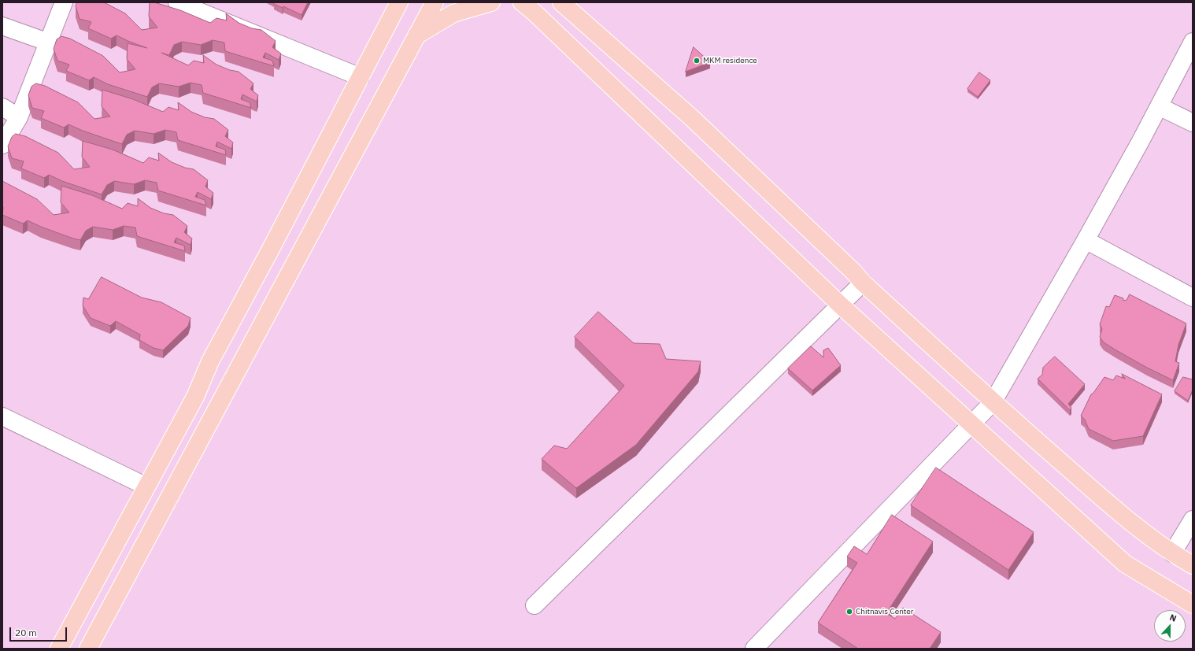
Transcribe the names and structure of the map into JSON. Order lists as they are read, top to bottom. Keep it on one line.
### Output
{"places":["MKM residence","Chitnavis Center"],"scale_bar":"20 m","north":"top"}
